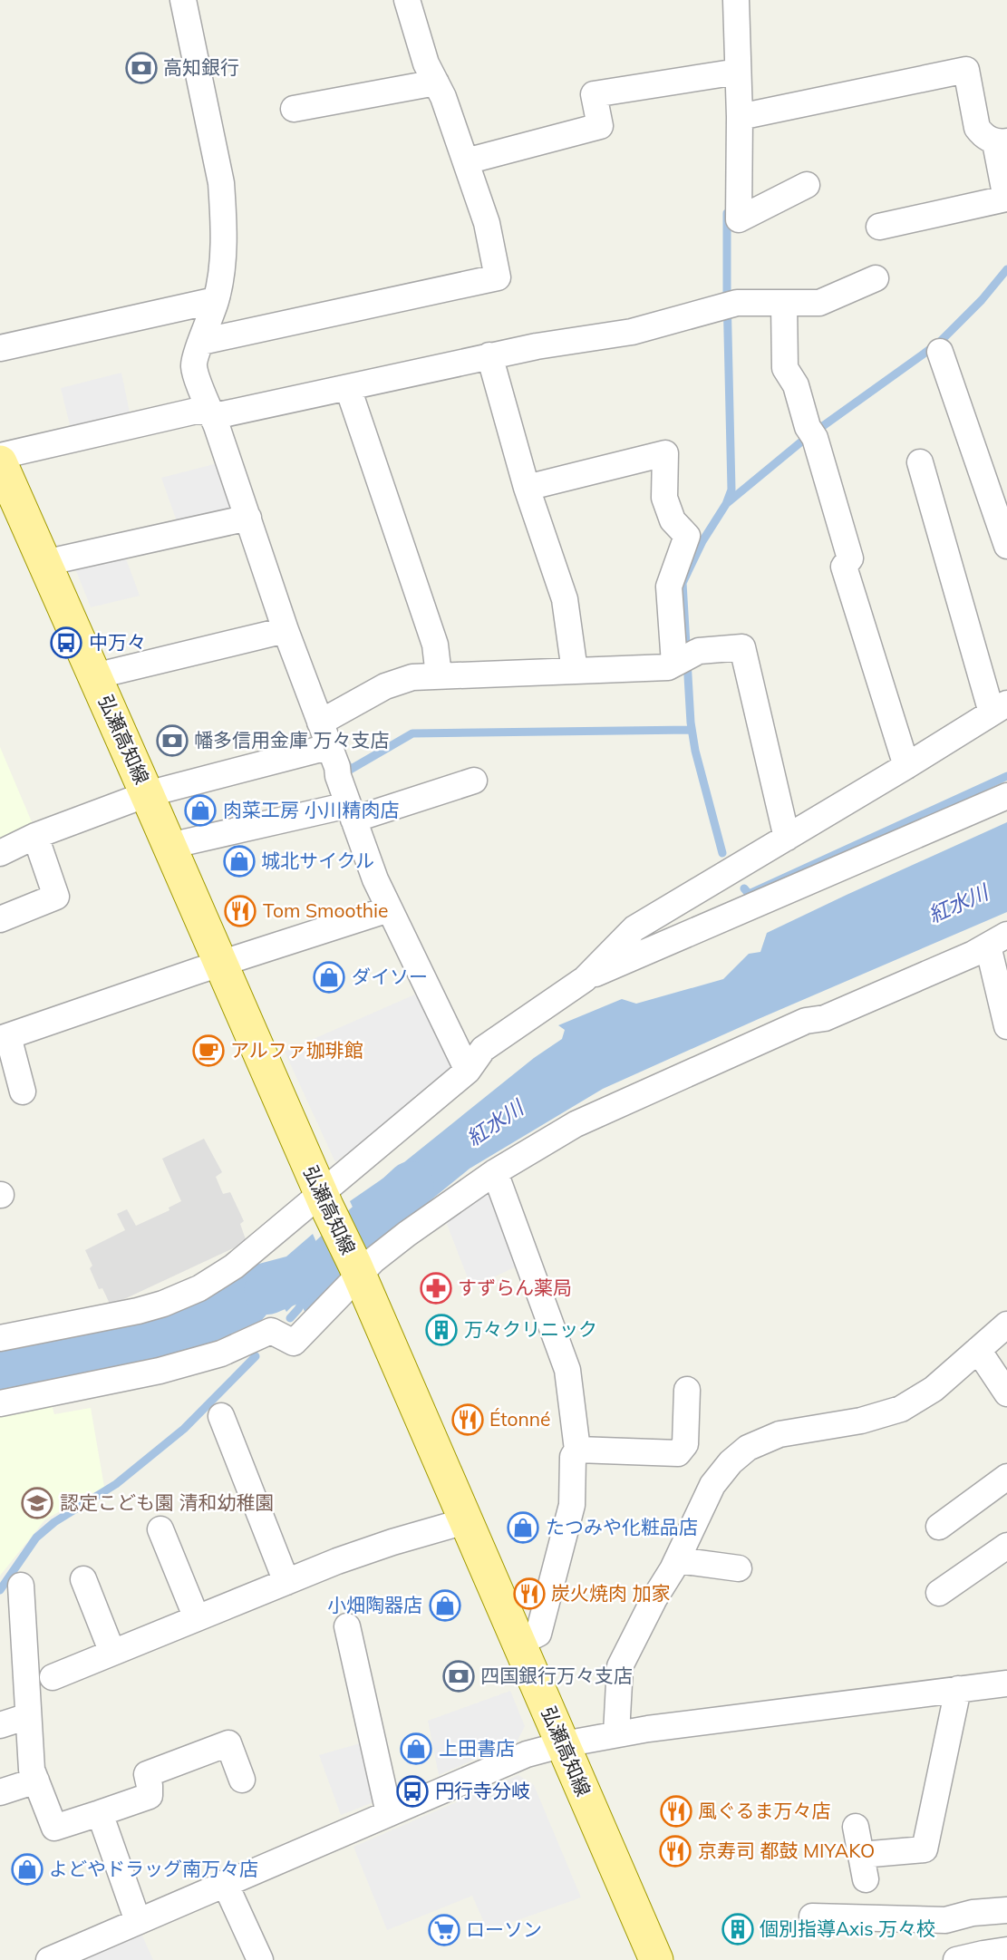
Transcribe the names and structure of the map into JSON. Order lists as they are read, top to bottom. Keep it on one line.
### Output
{"streets":{"main road":["弘瀬高知線"]},"water":["紅水川"],"places":{"bank":["高知銀行","幡多信用金庫 万々支店","四国銀行万々支店"],"bus stop":["中万々","円行寺分岐"],"shop":["肉菜工房 小川精肉店","城北サイクル","ダイソー","たつみや化粧品店","小畑陶器店","上田書店","よどやドラッグ南万々店"],"restaurant":["Tom Smoothie","Étonné","炭火焼肉 加家","風ぐるま万々店","京寿司 都鼓 MIYAKO"],"cafe":["アルファ珈琲館"],"pharmacy":["すずらん薬局"],"building":["万々クリニック","個別指導Axis 万々校"],"school or university":["認定こども園 清和幼稚園"],"supermarket":["ローソン"]}}
